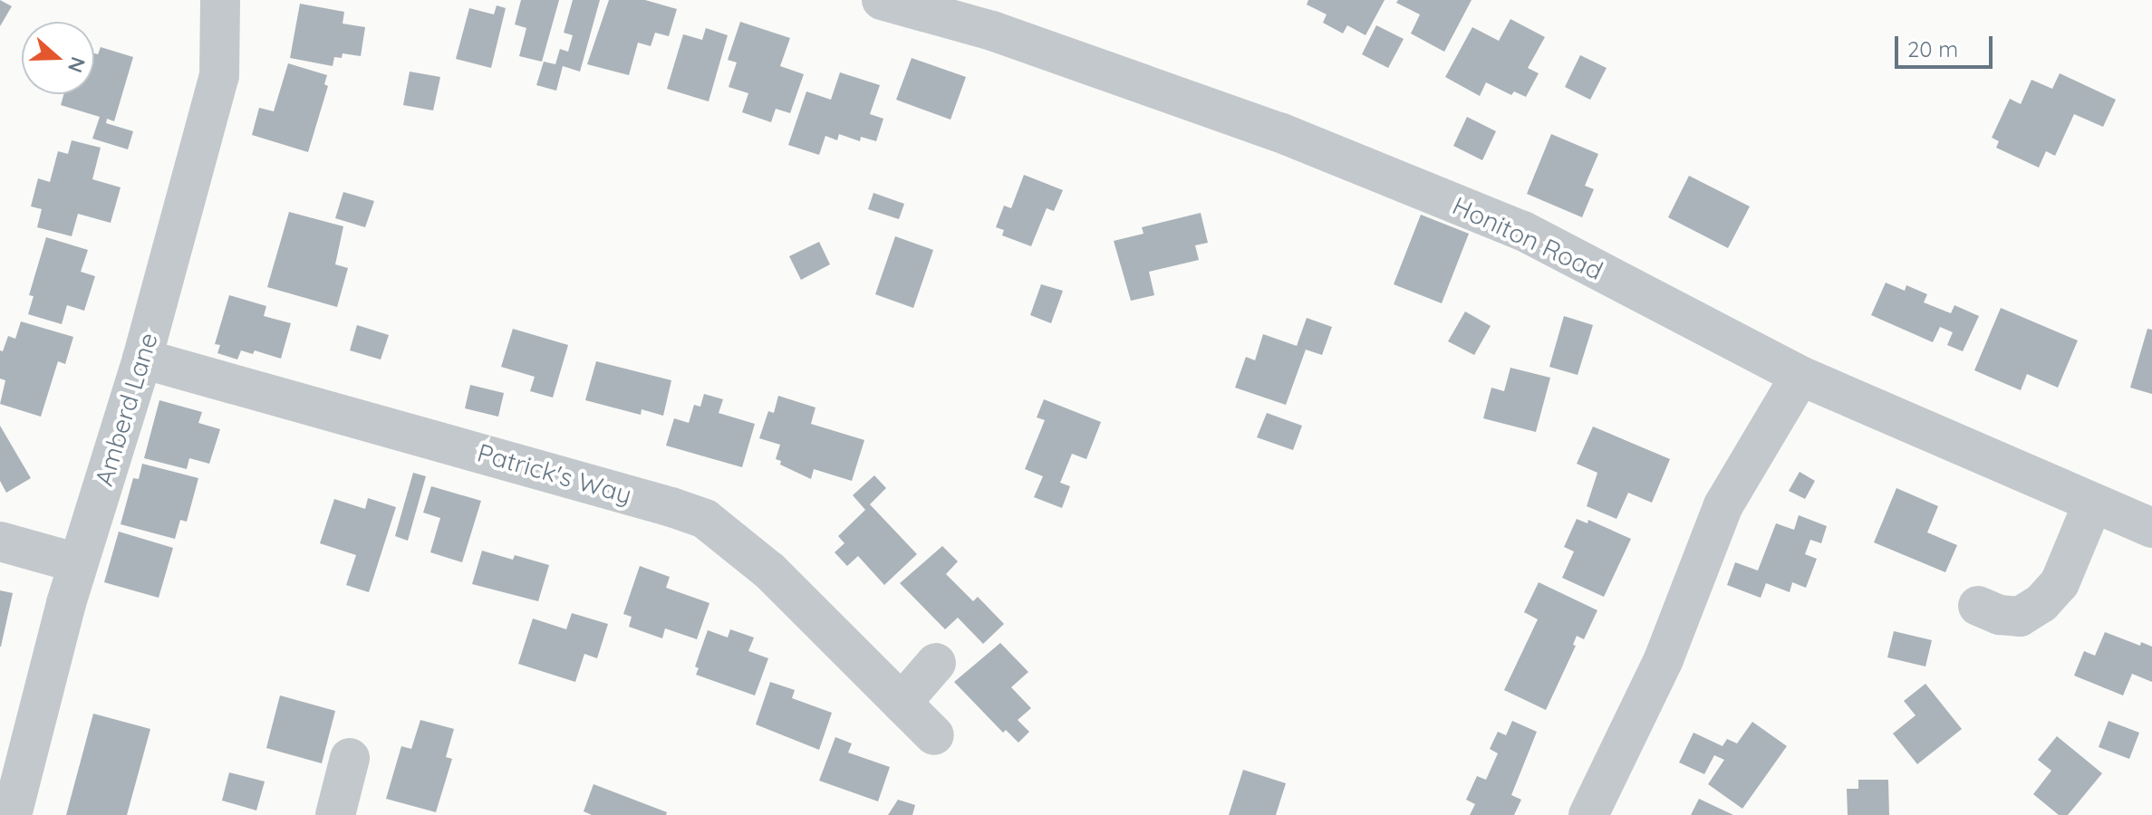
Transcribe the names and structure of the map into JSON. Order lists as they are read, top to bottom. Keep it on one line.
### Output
{"streets":{"street":["Honiton Road","Amberd Lane","Patrick's Way"]},"crossings":[["Amberd Lane","Patrick's Way"]],"scale_bar":"20 m","north":"right"}
